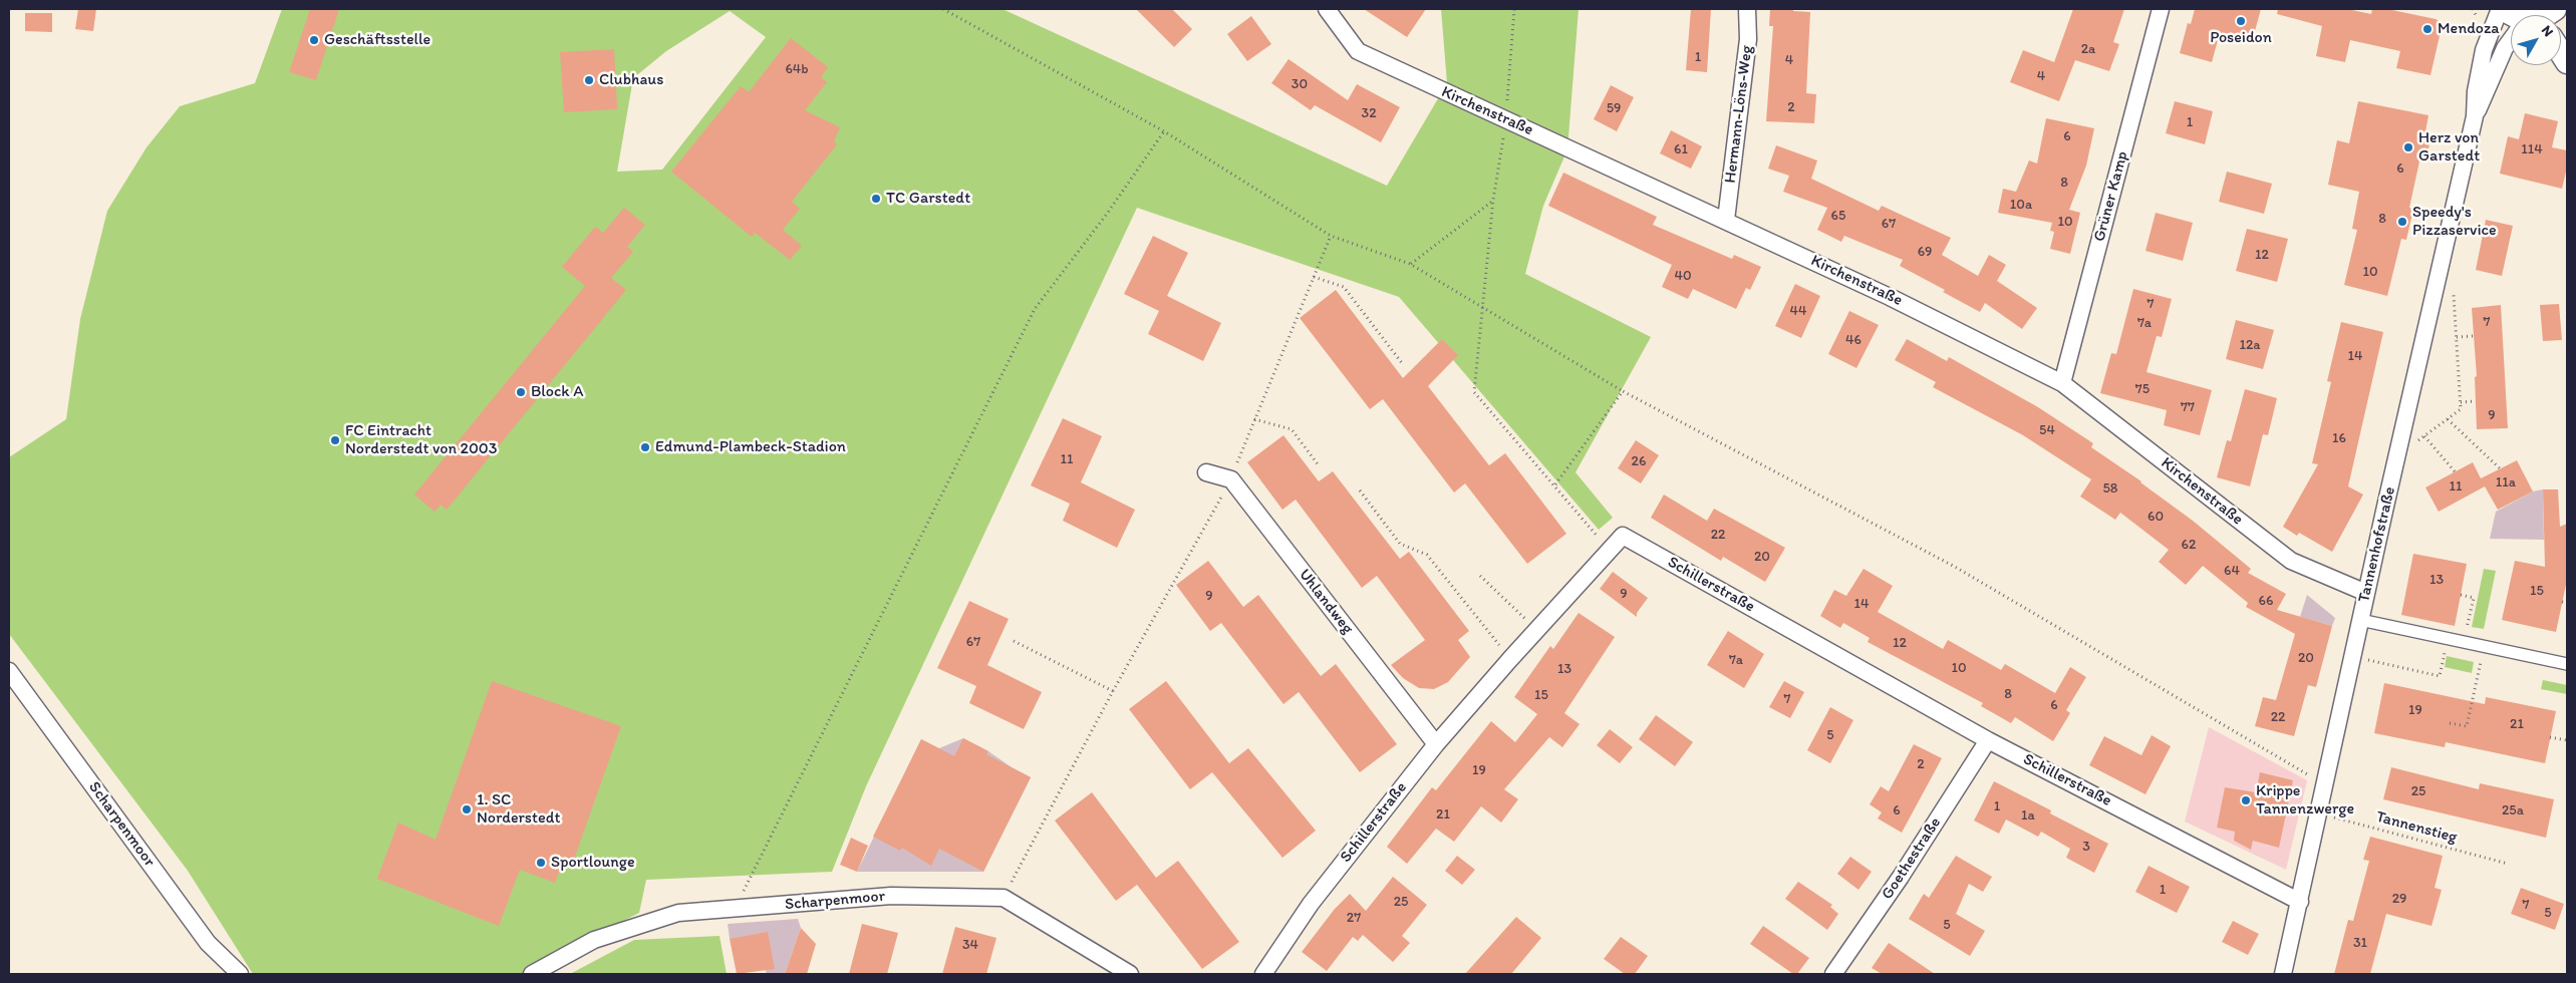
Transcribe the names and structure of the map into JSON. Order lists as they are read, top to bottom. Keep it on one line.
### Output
{"streets":{"street":["Kirchenstraße","Hermann-Löns-Weg","Grüner Kamp","Tannenhofstraße","Schillerstraße","Uhlandweg","Scharpenmoor","Goethestraße"],"path":["Tannenstieg"]},"crossings":[["Kirchenstraße","Hermann-Löns-Weg"],["Kirchenstraße","Grüner Kamp"],["Kirchenstraße","Tannenhofstraße"],["Tannenhofstraße","Schillerstraße"],["Tannenhofstraße","Tannenstieg"],["Schillerstraße","Uhlandweg"],["Schillerstraße","Goethestraße"]],"places":["Poseidon","Mendoza","Geschäftsstelle","Clubhaus","Herz von Garstedt","TC Garstedt","Speedy's Pizzaservice","Block A","FC Eintracht Norderstedt von 2003","Edmund-Plambeck-Stadion","Krippe Tannenzwerge","1. SC Norderstedt","Sportlounge"],"house_numbers":["2a","1","4","64b","4","30","2","59","32","1","6","61","114","6","8","10a","65","8","10","67","69","12","10","40","7","44","7","7a","46","12a","14","75","77","9","54","16","11","26","11a","11","58","60","22","62","20","64","13","15","9","9","66","14","67","12","20","7a","10","13","8","15","7","6","19","22","21","5","2","19","25","1","6","25a","21","1a","3","1","29","25","7","5","27","5","31","34"],"north":"top right"}
